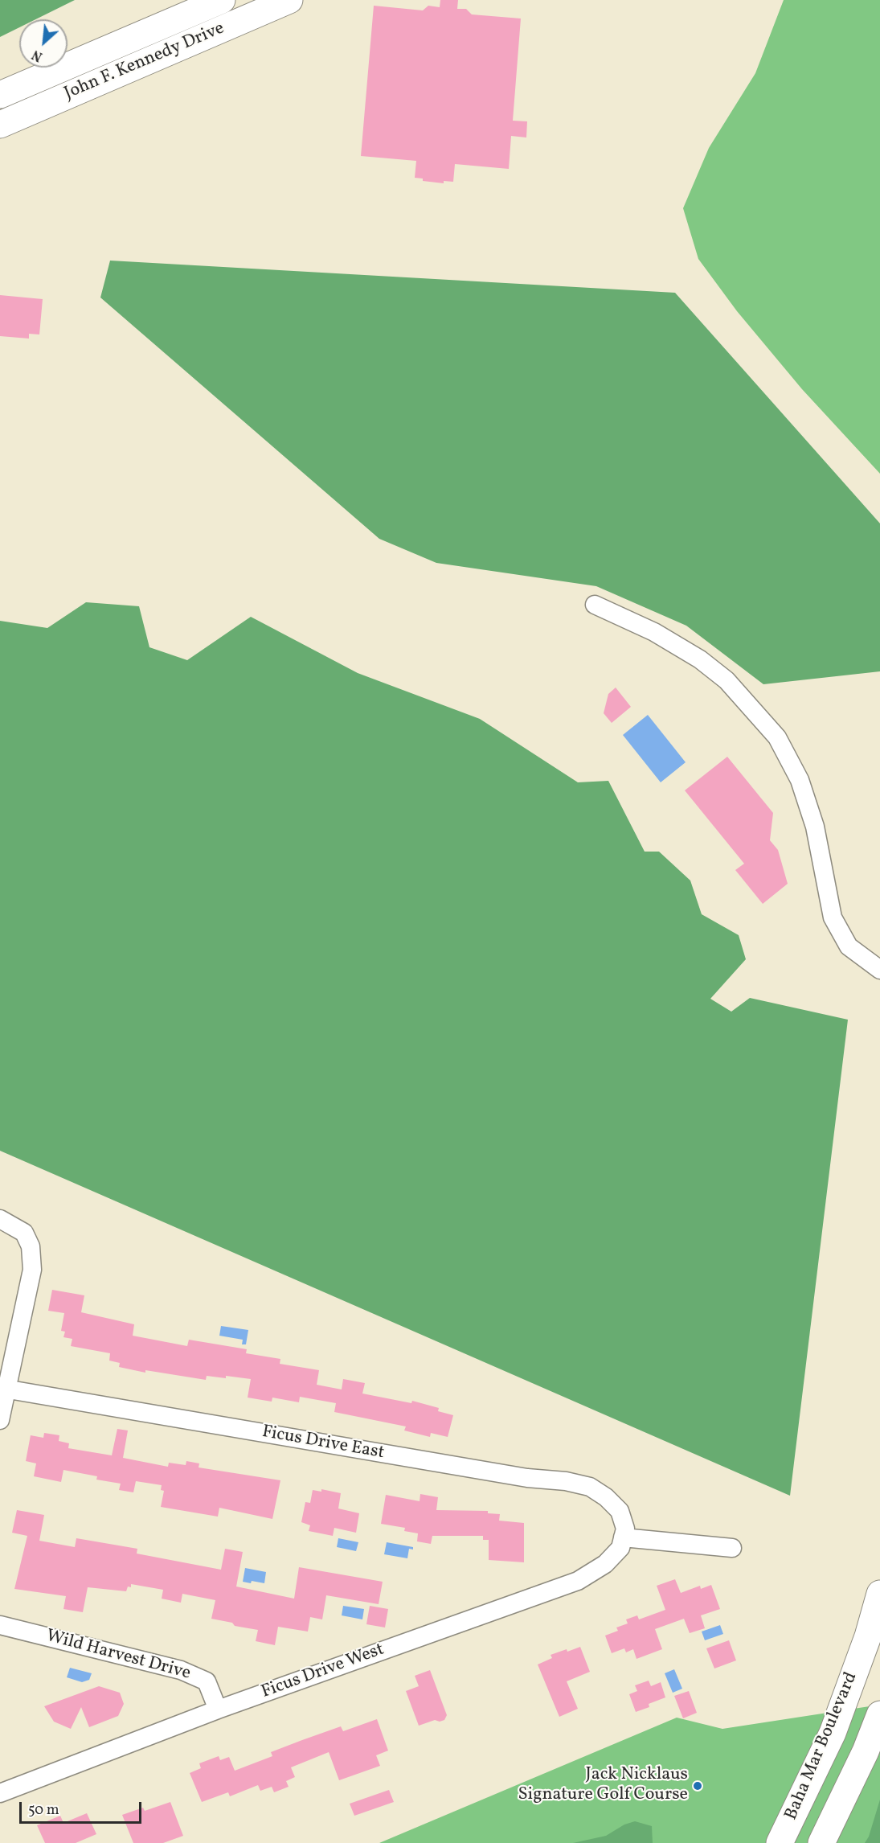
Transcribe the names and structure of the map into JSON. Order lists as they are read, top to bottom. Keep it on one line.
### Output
{"streets":{"main road":["John F. Kennedy Drive","Baha Mar Boulevard"],"street":["Ficus Drive East","Wild Harvest Drive","Ficus Drive West"]},"crossings":[["Ficus Drive East","Ficus Drive West"],["Wild Harvest Drive","Ficus Drive West"]],"places":["Jack Nicklaus Signature Golf Course"],"scale_bar":"50 m","north":"bottom left"}
